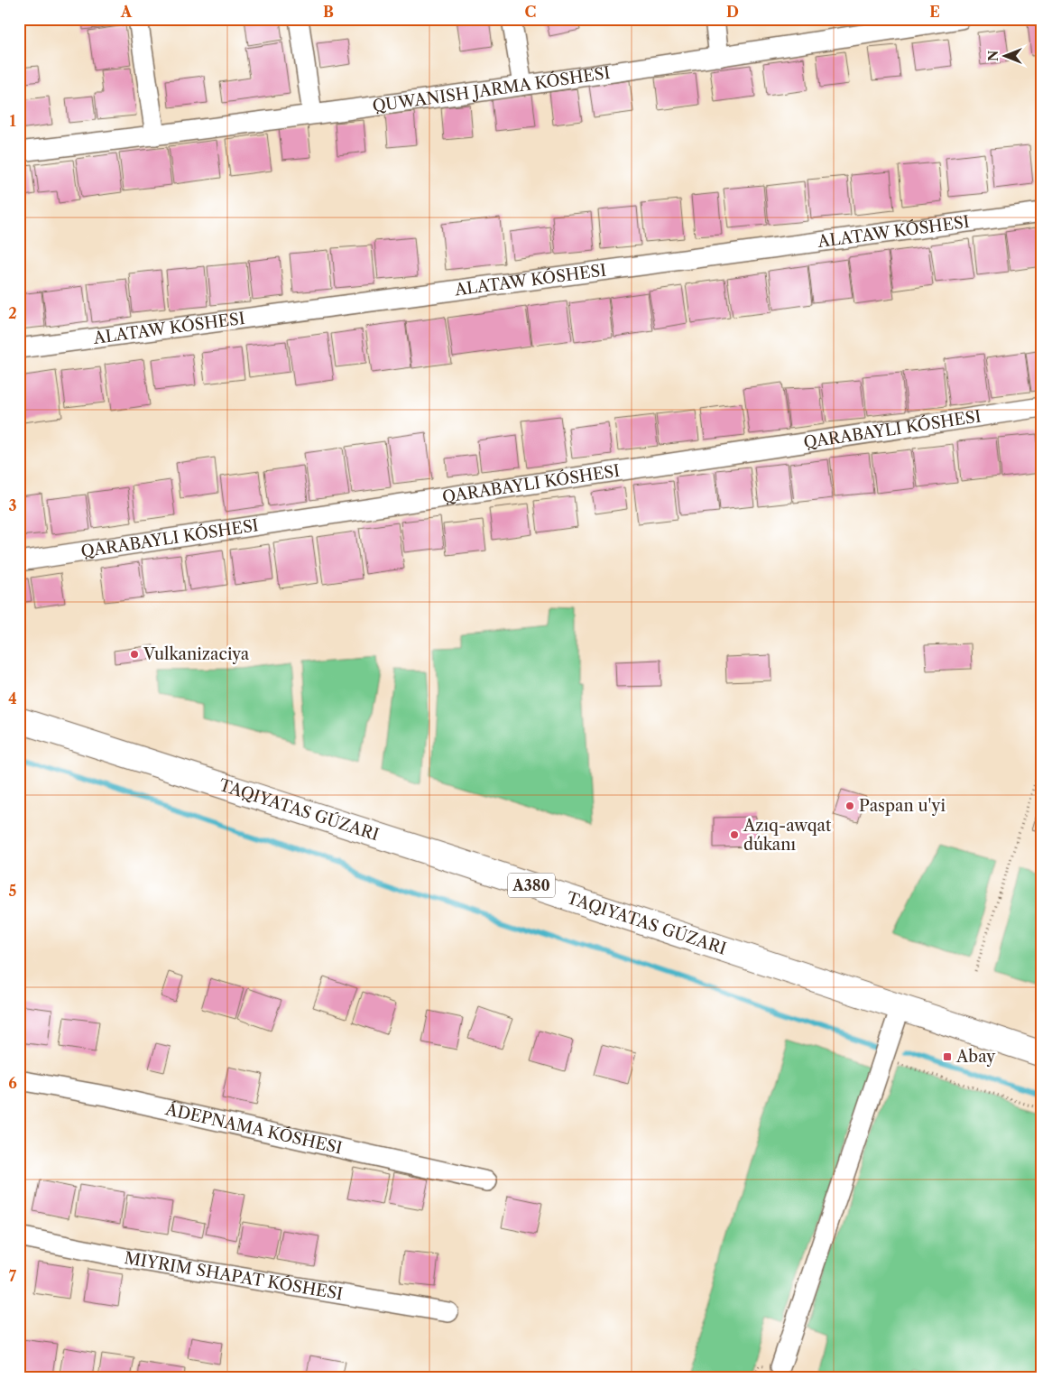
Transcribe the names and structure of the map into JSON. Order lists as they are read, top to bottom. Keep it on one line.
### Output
{"streets":{"highway":["A380"],"street":["ALATAW KÓSHESI","ÁDEPNAMA KÓSHESI","MIYRIM SHAPAT KÓSHESI"]},"places":{"other":["Vulkanizaciya","Paspan u'yi","Azıq-awqat dúkanı"],"transit":["Abay"]},"north":"left","grid":{"columns":["A","B","C","D","E"],"rows":["1","2","3","4","5","6","7"]}}
